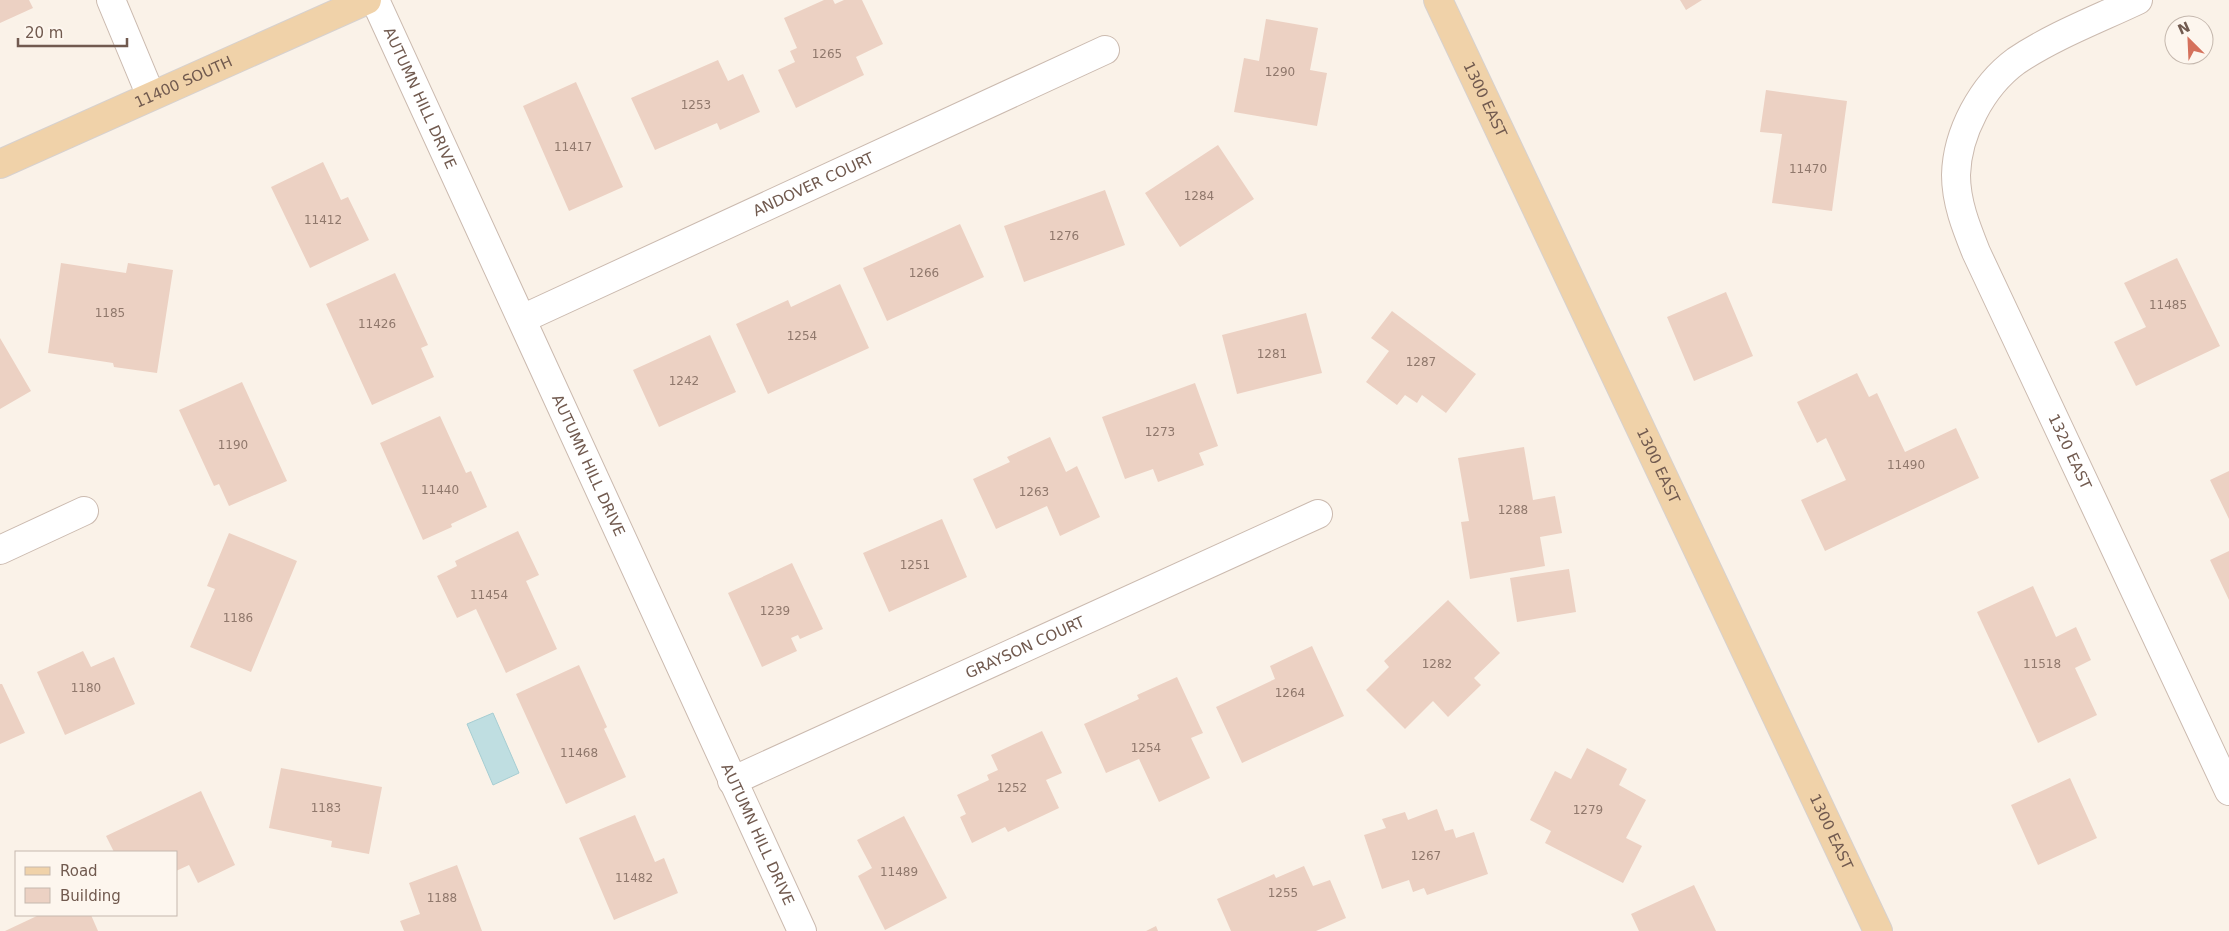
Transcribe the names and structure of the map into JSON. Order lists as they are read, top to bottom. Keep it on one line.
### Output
{"streets":{"main road":["11400 SOUTH","1300 EAST"],"street":["AUTUMN HILL DRIVE","ANDOVER COURT","1320 EAST","GRAYSON COURT"]},"crossings":[["AUTUMN HILL DRIVE","ANDOVER COURT"],["AUTUMN HILL DRIVE","GRAYSON COURT"]],"house_numbers":["1265","1290","1253","11417","11470","1284","11412","1276","1266","11485","1185","11426","1254","1281","1287","1242","1273","1190","11490","11440","1263","1288","1251","11454","1239","1186","1282","11518","1180","1264","1254","11468","1252","1183","1279","1267","11489","11482","1255","1188"],"legend":["Road","Building"],"scale_bar":"20 m","north":"top left"}
